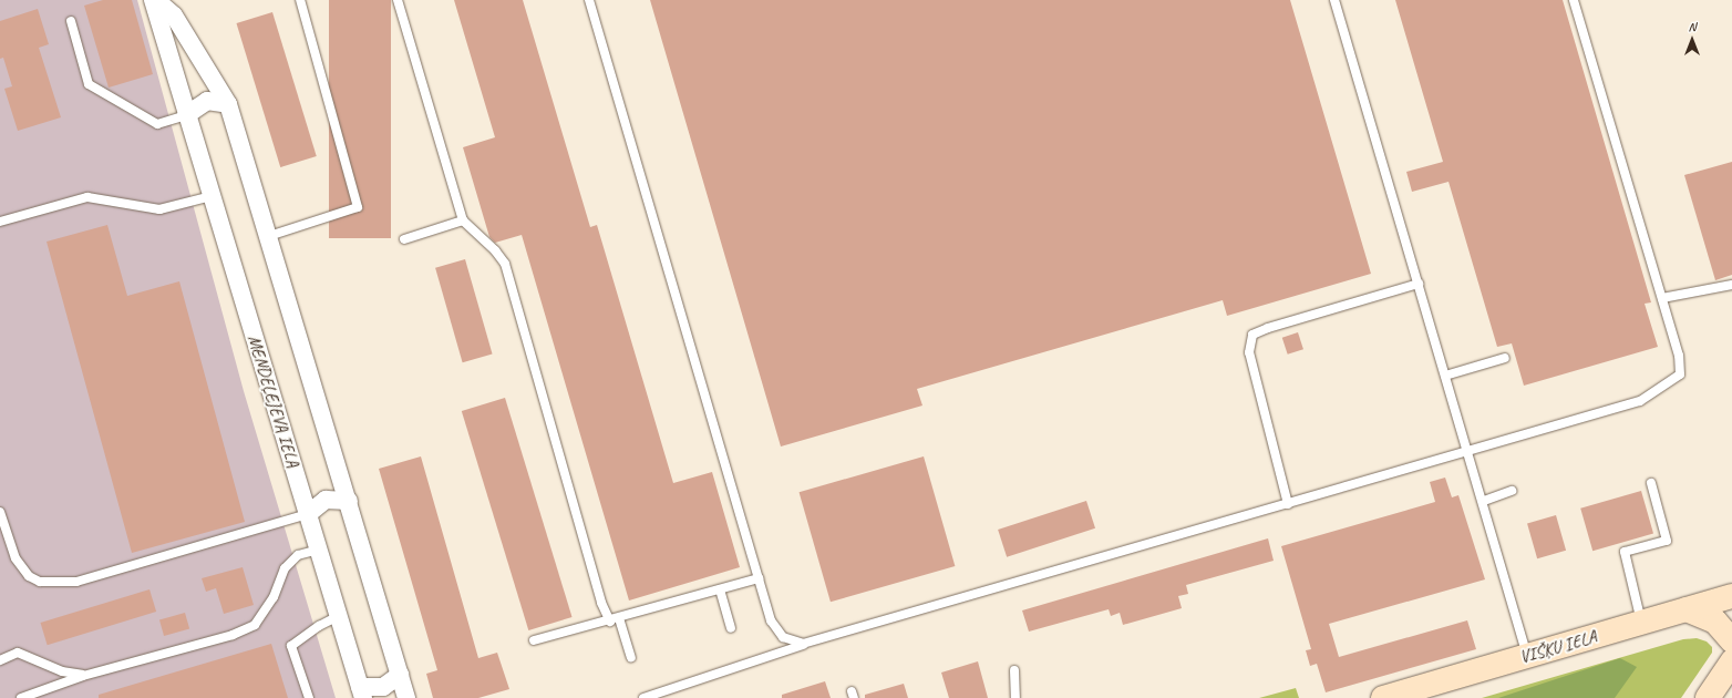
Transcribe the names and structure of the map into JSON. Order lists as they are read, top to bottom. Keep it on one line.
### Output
{"streets":{"street":["MENDEĻEJEVA IELA","VIŠĶU IELA"]},"north":"top"}
